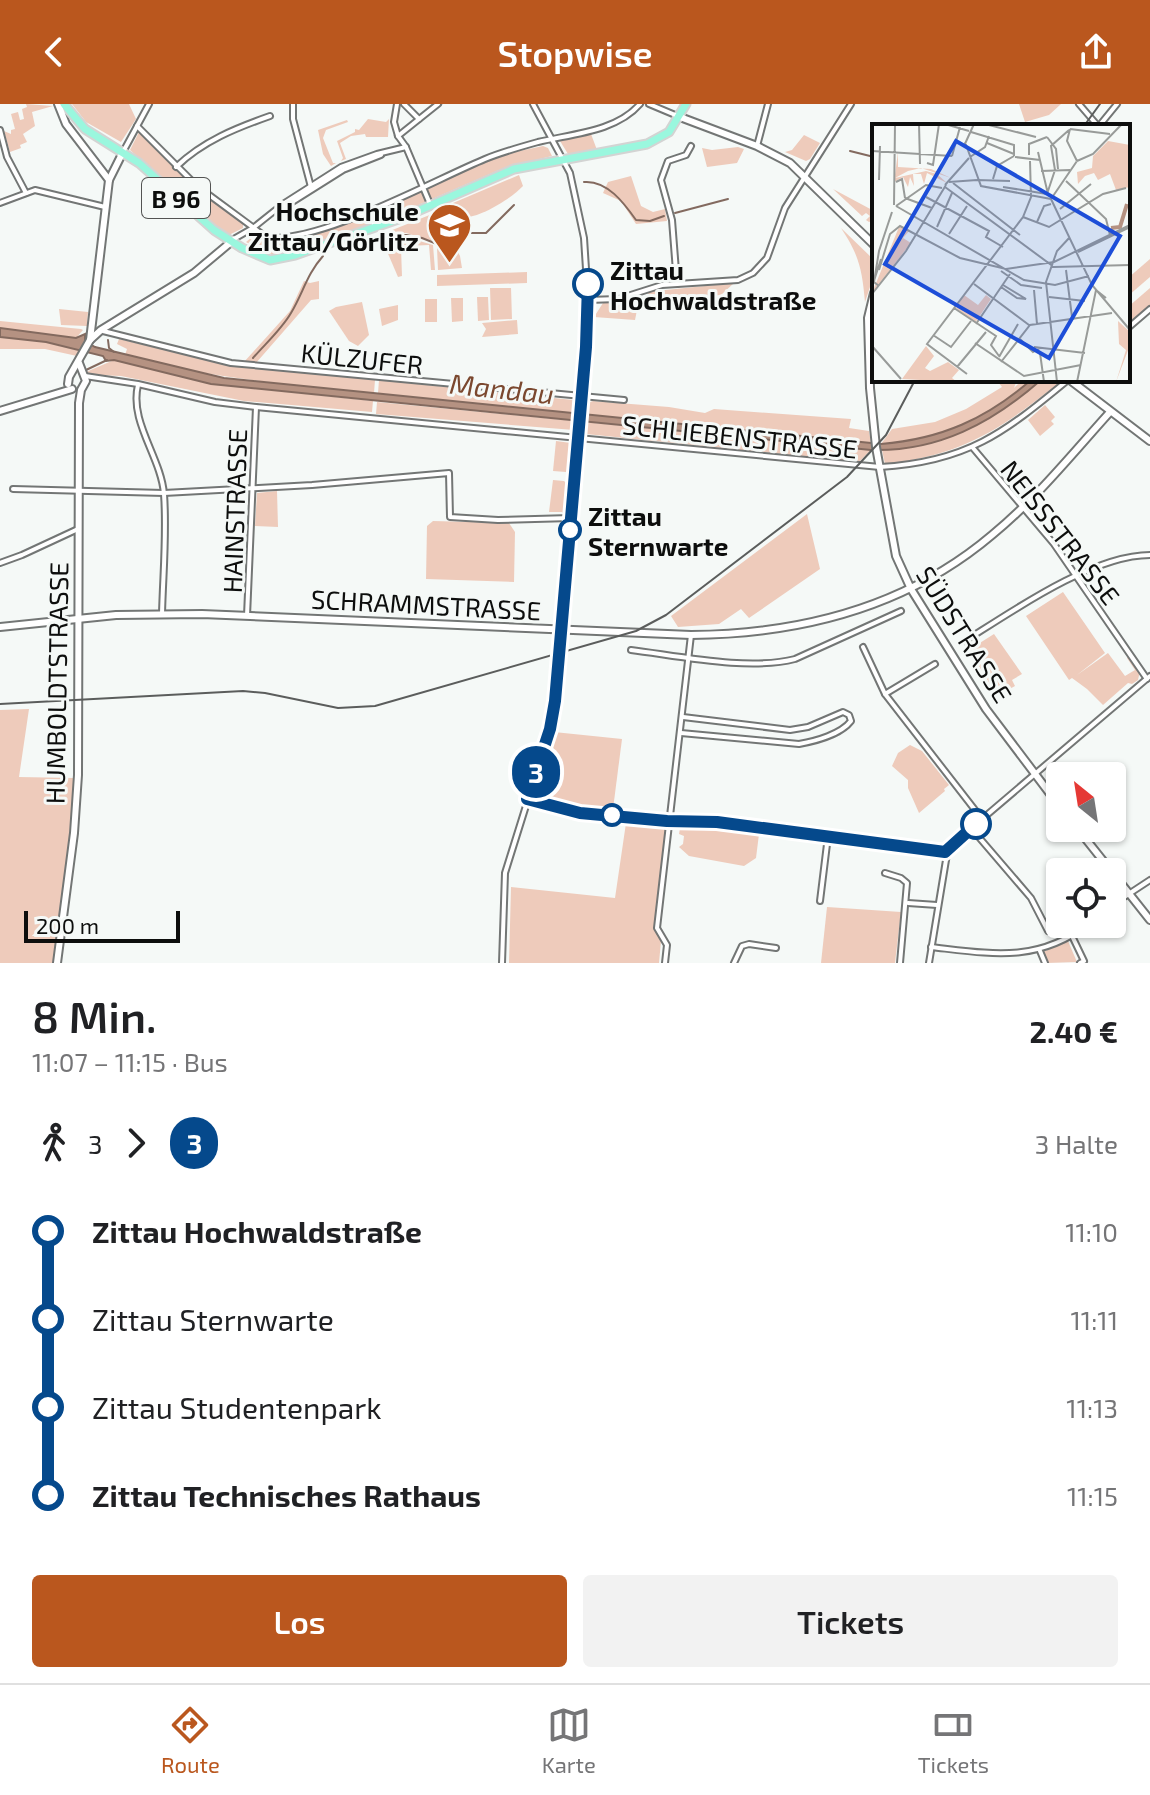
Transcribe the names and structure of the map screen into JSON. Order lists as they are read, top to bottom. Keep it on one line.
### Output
{"streets":{"main road":["B 96","SCHRAMMSTRASSE","SÜDSTRASSE","HUMBOLDTSTRASSE"],"street":["KÜLZUFER","SCHLIEBENSTRASSE","HAINSTRASSE","NEISSSTRASSE"]},"crossings":[["SCHLIEBENSTRASSE","HAINSTRASSE"],["SCHLIEBENSTRASSE","NEISSSTRASSE"],["SCHLIEBENSTRASSE","SÜDSTRASSE"],["SCHLIEBENSTRASSE","HUMBOLDTSTRASSE"],["HAINSTRASSE","SCHRAMMSTRASSE"],["NEISSSTRASSE","SCHRAMMSTRASSE"],["SCHRAMMSTRASSE","SÜDSTRASSE"],["SCHRAMMSTRASSE","HUMBOLDTSTRASSE"]],"water":["Mandau"],"places":{"school or university":["Hochschule Zittau/Görlitz"],"other":["Zittau Hochwaldstraße","Zittau Sternwarte"]},"lines":["bus line 3"],"scale_bar":"200 m","north":"top left","page":{"header":"Stopwise","on_map":"3","scale":"200 m","heading":["8 Min.","11:07 – 11:15 · Bus","2.40 €"],"legs":["3","3","3 Halte"],"list":[{"name":"Zittau Hochwaldstraße","value":"11:10"},{"name":"Zittau Sternwarte","value":"11:11"},{"name":"Zittau Studentenpark","value":"11:13"},{"name":"Zittau Technisches Rathaus","value":"11:15"}],"buttons":["Los","Tickets"],"tabs":["Route","Karte","Tickets"]}}
